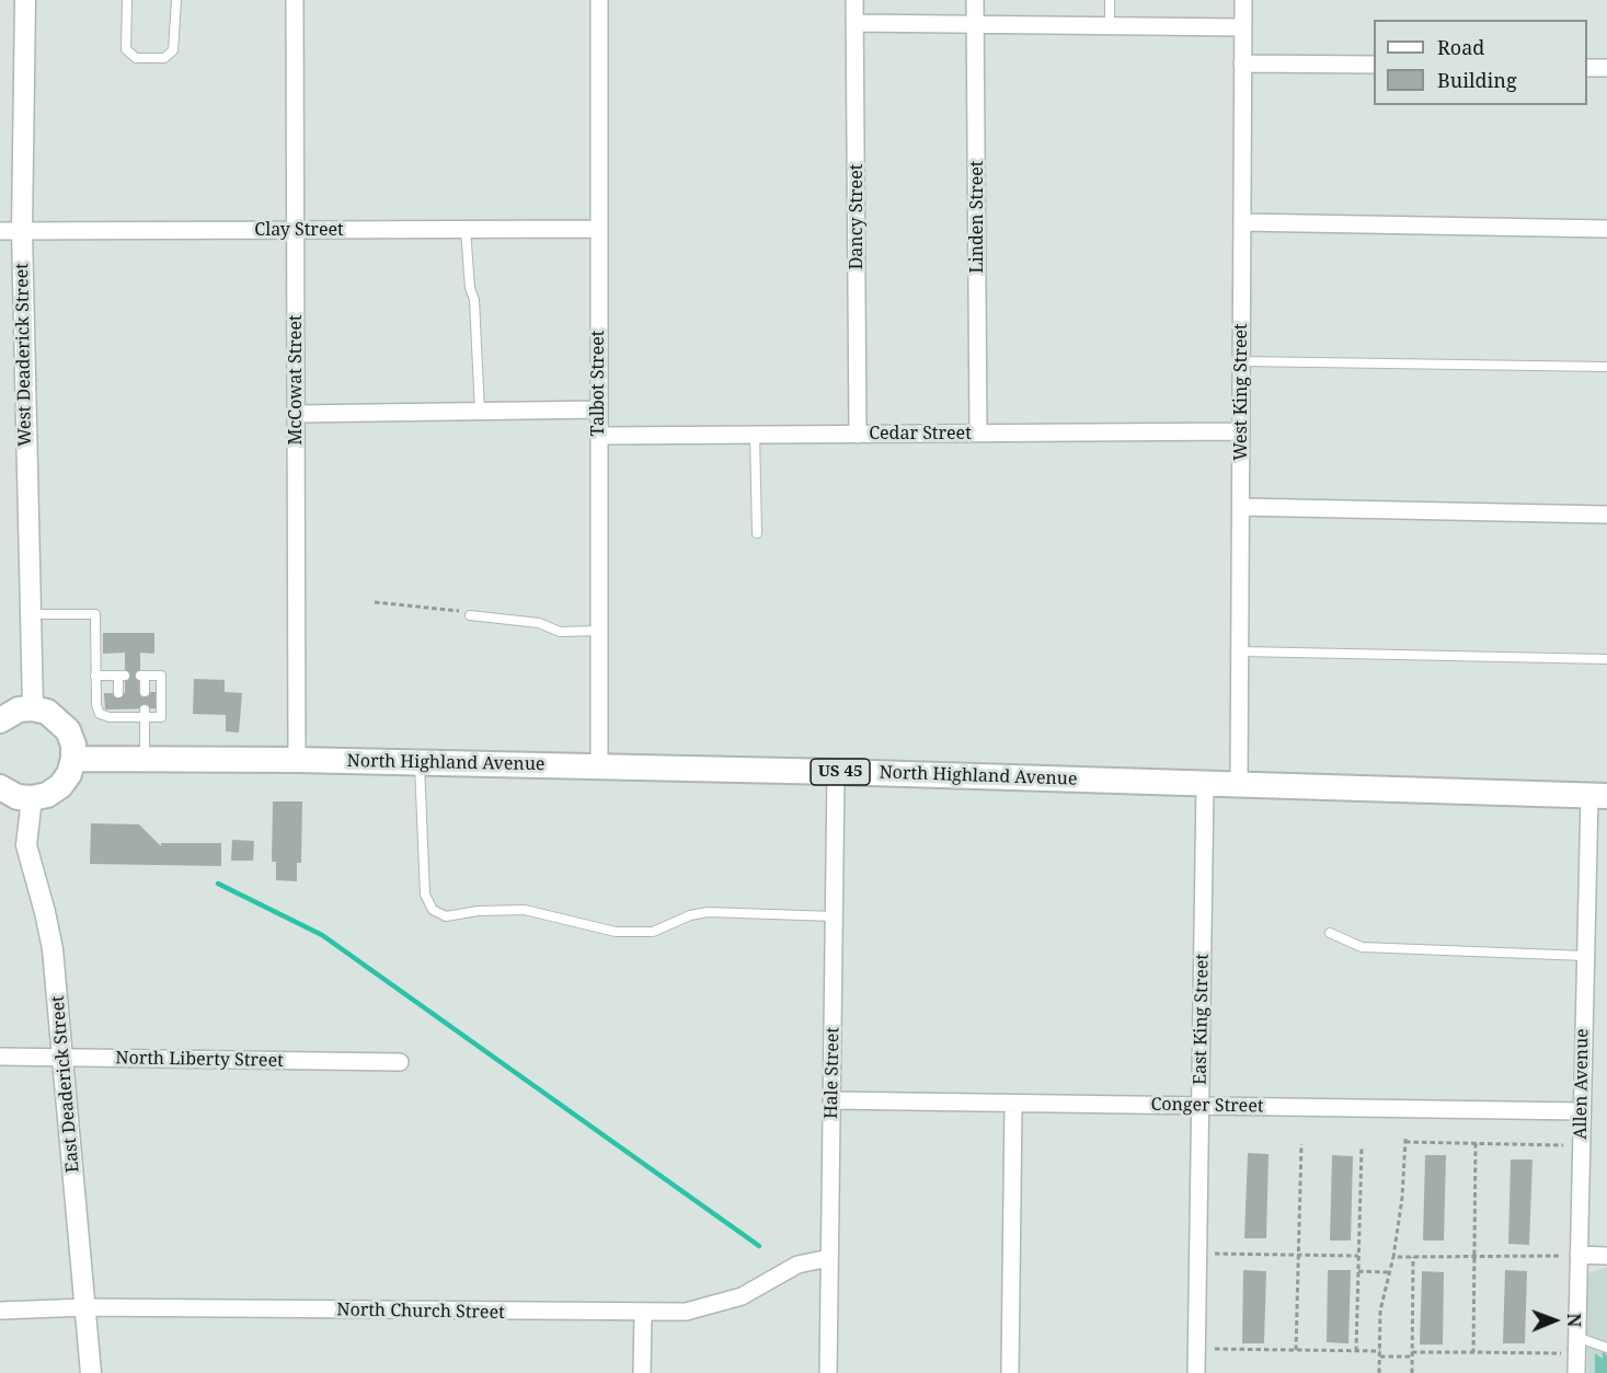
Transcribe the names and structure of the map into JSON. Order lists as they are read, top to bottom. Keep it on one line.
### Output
{"streets":{"main road":["North Highland Avenue","US 45"],"street":["Dancy Street","Linden Street","Clay Street","West Deaderick Street","McCowat Street","Talbot Street","West King Street","Cedar Street","East King Street","North Liberty Street","Hale Street","East Deaderick Street","Allen Avenue","Conger Street","North Church Street"]},"crossings":[["Dancy Street","Cedar Street"],["Linden Street","Cedar Street"],["Clay Street","West Deaderick Street"],["Clay Street","McCowat Street"],["Clay Street","Talbot Street"],["McCowat Street","North Highland Avenue"],["Talbot Street","Cedar Street"],["Talbot Street","North Highland Avenue"],["West King Street","Cedar Street"],["West King Street","North Highland Avenue"],["North Highland Avenue","East King Street"],["North Highland Avenue","Hale Street"],["North Highland Avenue","Allen Avenue"],["East King Street","Conger Street"],["North Liberty Street","East Deaderick Street"],["Hale Street","Conger Street"],["Hale Street","North Church Street"],["East Deaderick Street","North Church Street"],["Allen Avenue","Conger Street"]],"legend":["Road","Building"],"north":"right"}
